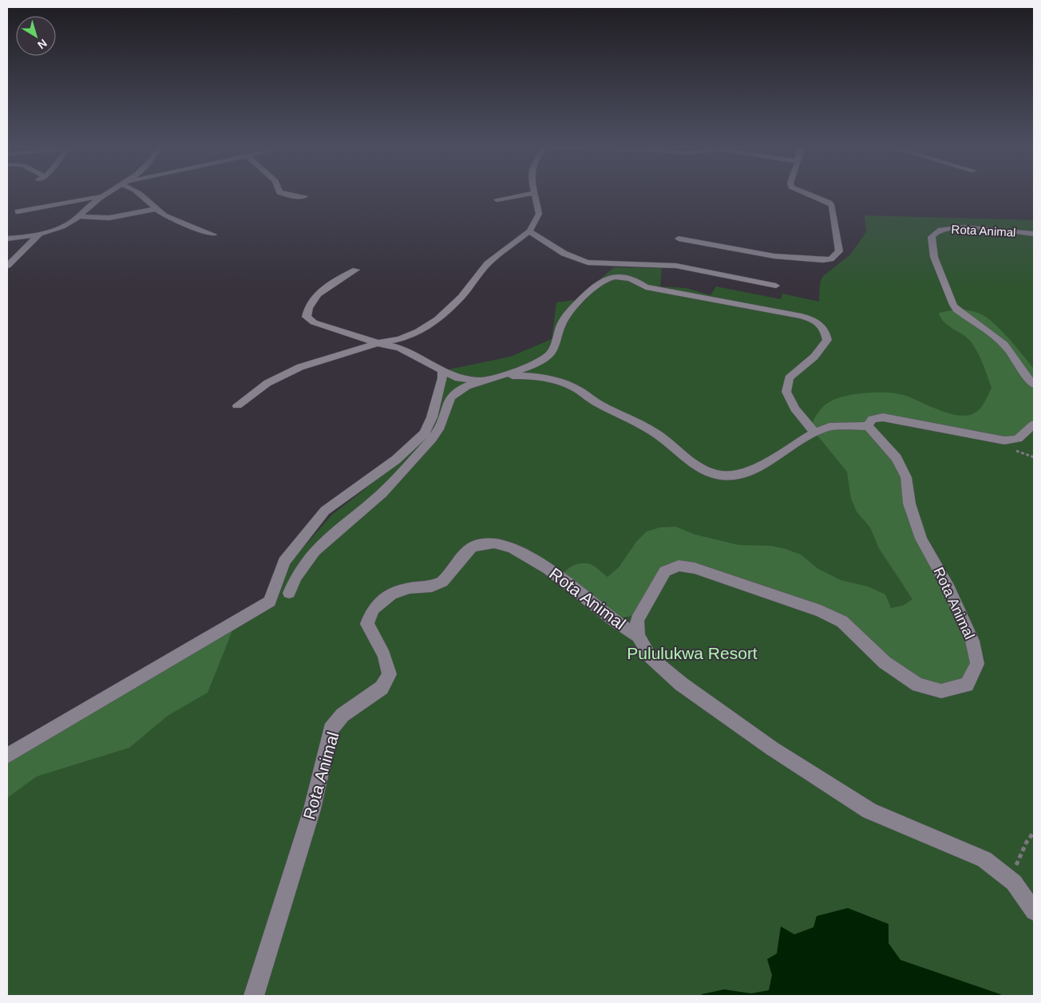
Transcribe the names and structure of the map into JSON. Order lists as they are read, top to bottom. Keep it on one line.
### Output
{"streets":{"street":["Rota Animal"]},"parks":["Pululukwa Resort"],"north":"bottom right"}
